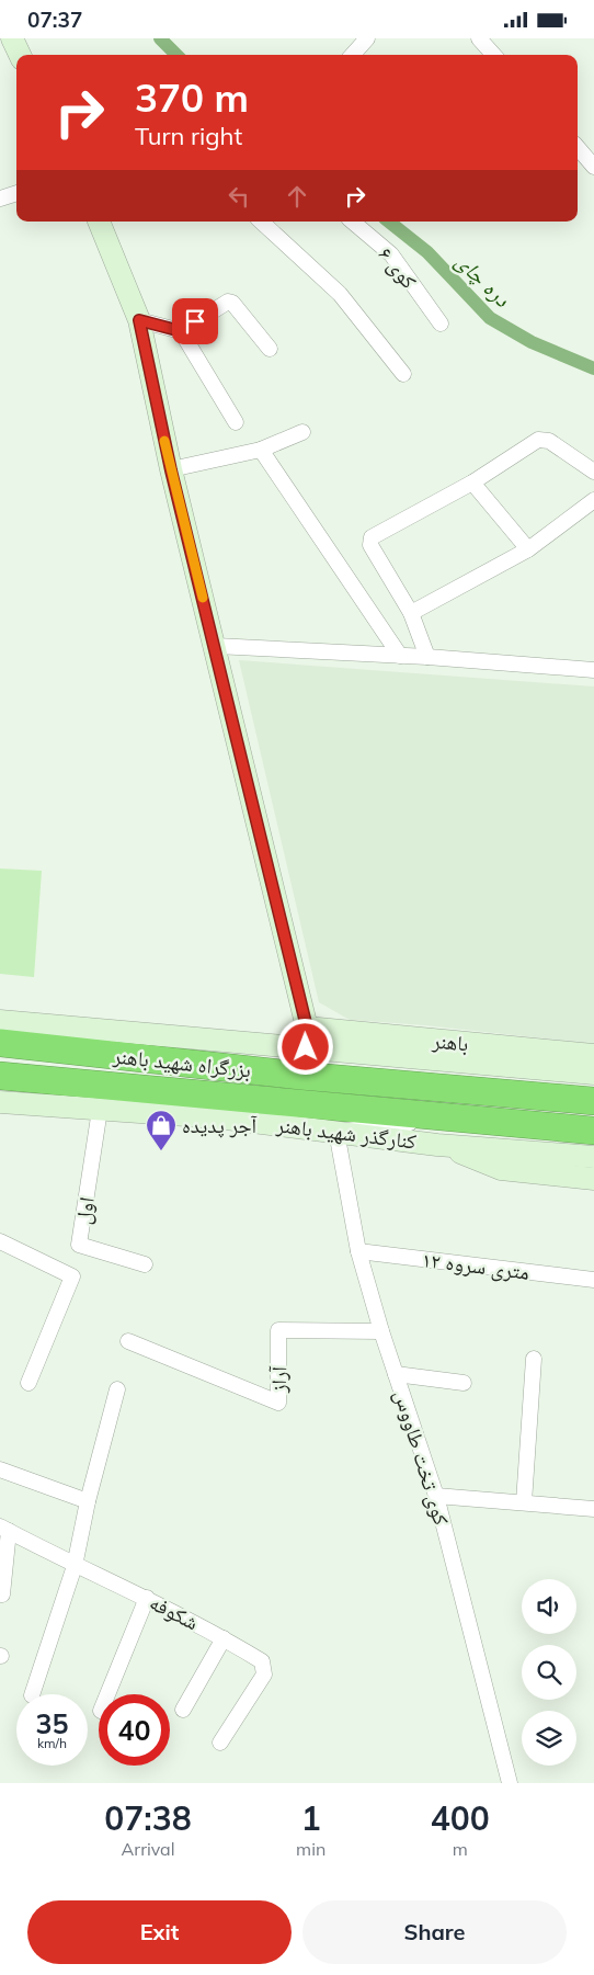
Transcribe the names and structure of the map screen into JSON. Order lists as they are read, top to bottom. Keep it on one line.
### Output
{"streets":{"highway":["بزرگراه شهید باهنر"],"street":["کوی ۶","باهنر","کنارگذر شهید باهنر","اول","۱۲ متری سروه","آراز","کوی تخت طاووس","شکوفه"]},"crossings":[["کنارگذر شهید باهنر","اول"],["کنارگذر شهید باهنر","کوی تخت طاووس"],["۱۲ متری سروه","کوی تخت طاووس"],["آراز","کوی تخت طاووس"]],"water":["دره چای"],"places":{"shop":["آجر پدیده"]},"page":{"status":"07:37","turn":["370 m","Turn right"],"speed":"35 km/h","limit":"40","eta":["07:38","Arrival","1","min","400","m"],"buttons":["Exit","Share"]}}
